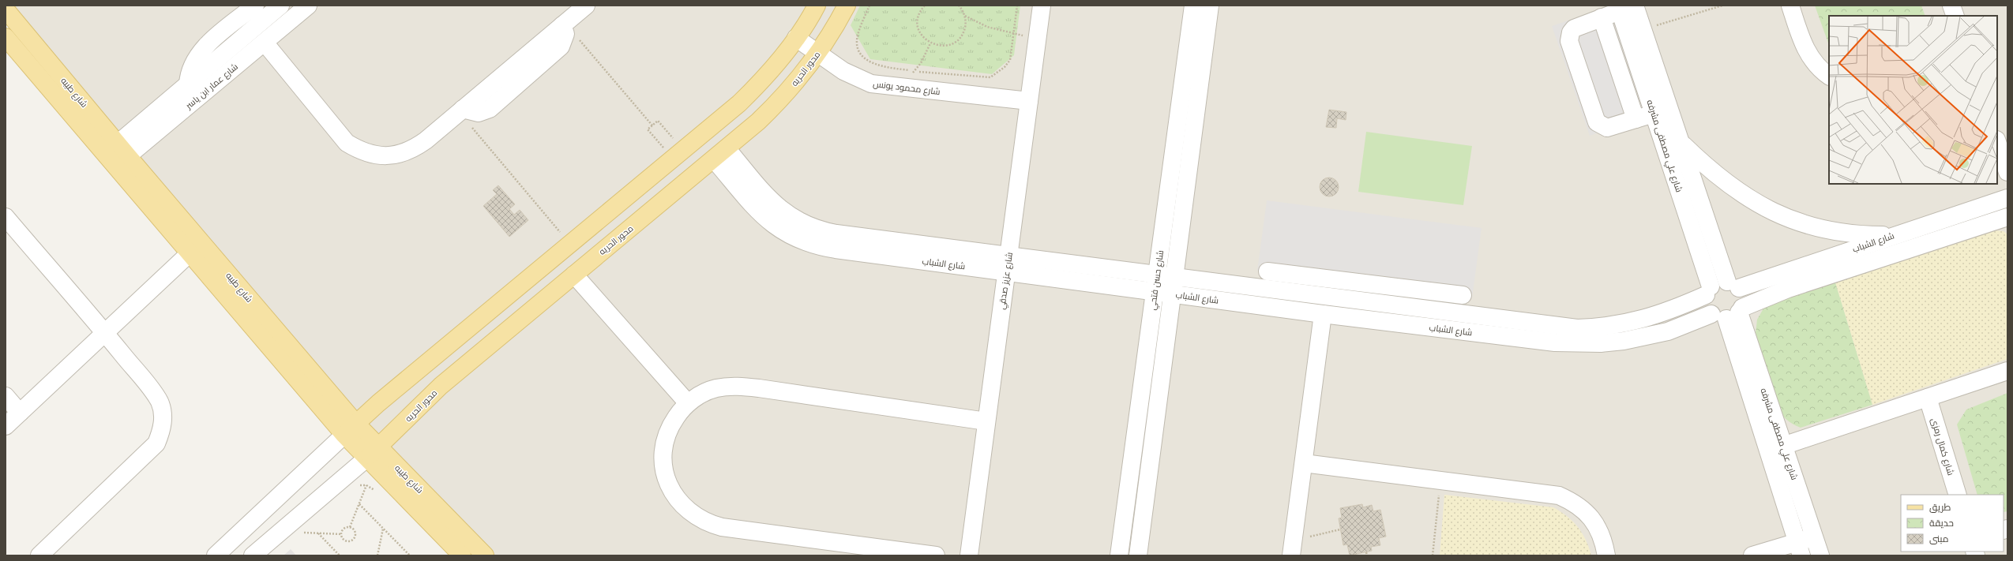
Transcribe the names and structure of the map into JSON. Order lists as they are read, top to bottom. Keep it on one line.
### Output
{"streets":{"main road":["محور الحريه","شارع طيبه"],"street":["شارع عمار ابن ياسر","شارع محمود يونس","شارع علي مصطفى مشرفه","شارع الشباب","شارع حسن فتحي","شارع عزيز صدقي","شارع كمال رمزى"]},"crossings":[["محور الحريه","شارع محمود يونس"],["محور الحريه","شارع طيبه"],["محور الحريه","شارع الشباب"],["شارع عمار ابن ياسر","شارع طيبه"],["شارع محمود يونس","شارع عزيز صدقي"],["شارع علي مصطفى مشرفه","شارع الشباب"],["شارع الشباب","شارع حسن فتحي"],["شارع الشباب","شارع عزيز صدقي"]],"legend":["طريق","حديقة","مبنى"]}
